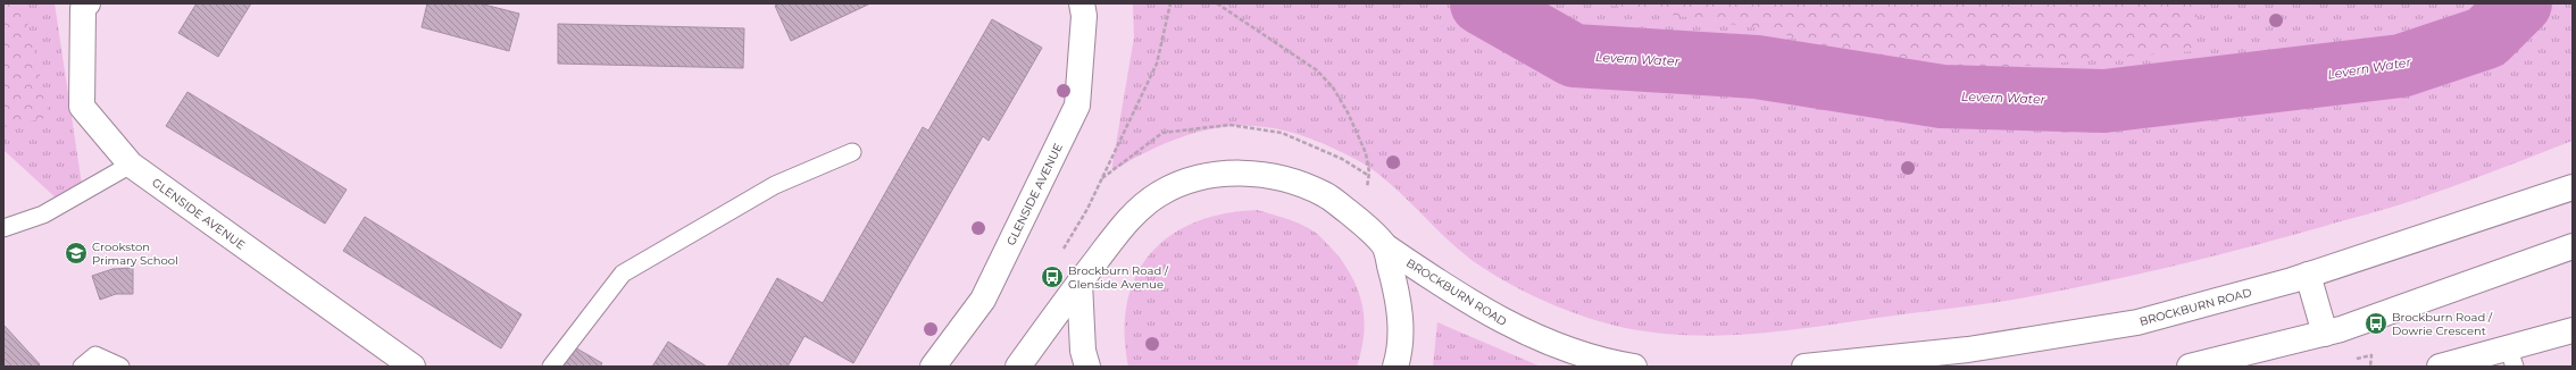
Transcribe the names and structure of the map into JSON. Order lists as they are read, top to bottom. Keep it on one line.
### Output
{"streets":{"street":["GLENSIDE AVENUE","BROCKBURN ROAD"]},"water":["Levern Water"],"places":{"school or university":["Crookston Primary School"],"bus stop":["Brockburn Road / Glenside Avenue","Brockburn Road / Dowrie Crescent"]}}
